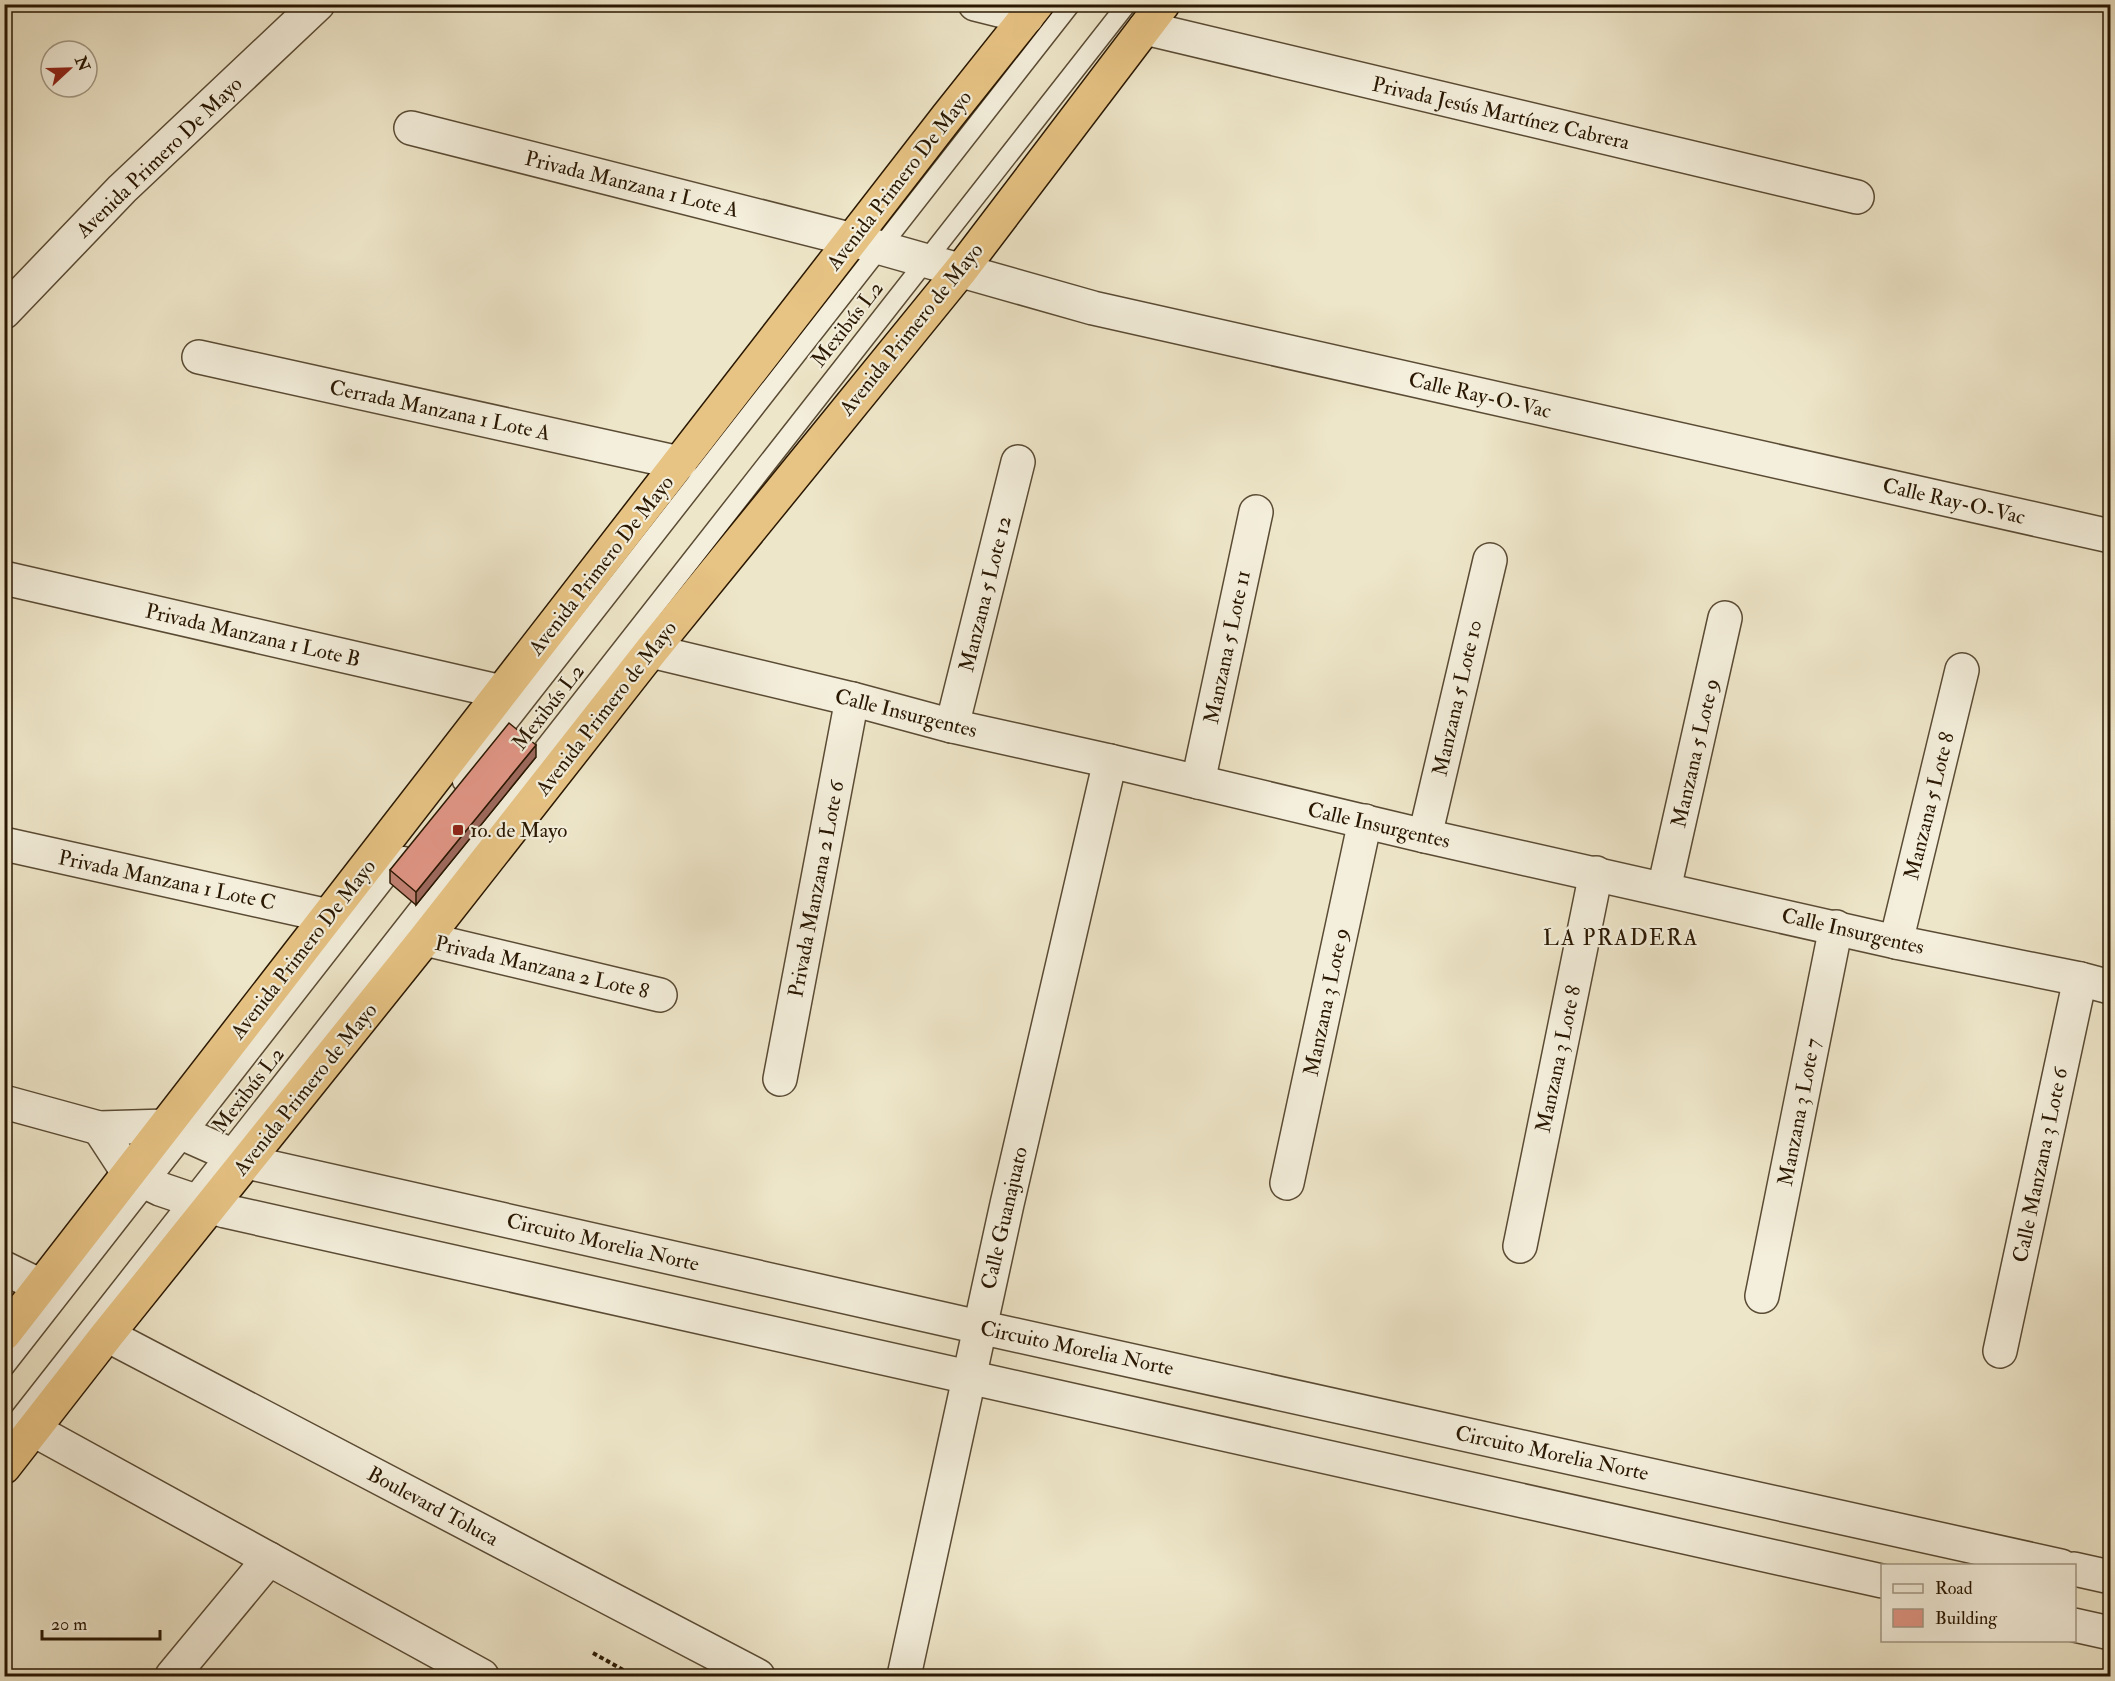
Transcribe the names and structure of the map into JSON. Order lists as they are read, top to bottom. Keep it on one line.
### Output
{"streets":{"highway":["Avenida Primero De Mayo","Avenida Primero de Mayo"],"street":["Privada Jesús Martínez Cabrera","Privada Manzana 1 Lote A","Calle Ray-O-Vac","Cerrada Manzana 1 Lote A","Manzana 5 Lote 12","Privada Manzana 1 Lote B","Manzana 5 Lote 11","Manzana 5 Lote 10","Calle Insurgentes","Manzana 5 Lote 9","Manzana 5 Lote 8","Privada Manzana 1 Lote C","Privada Manzana 2 Lote 6","Privada Manzana 2 Lote 8","Manzana 3 Lote 9","Manzana 3 Lote 8","Manzana 3 Lote 7","Calle Manzana 3 Lote 6","Calle Guanajuato","Circuito Morelia Norte","Boulevard Toluca"],"lane":["Mexibús L2"]},"crossings":[["Privada Jesús Martínez Cabrera","Mexibús L2"],["Privada Jesús Martínez Cabrera","Avenida Primero de Mayo"],["Avenida Primero De Mayo","Privada Manzana 1 Lote A"],["Avenida Primero De Mayo","Mexibús L2"],["Avenida Primero De Mayo","Calle Ray-O-Vac"],["Avenida Primero De Mayo","Cerrada Manzana 1 Lote A"],["Avenida Primero De Mayo","Privada Manzana 1 Lote B"],["Avenida Primero De Mayo","Privada Manzana 1 Lote C"],["Avenida Primero De Mayo","Circuito Morelia Norte"],["Privada Manzana 1 Lote A","Mexibús L2"],["Privada Manzana 1 Lote A","Calle Ray-O-Vac"],["Mexibús L2","Avenida Primero de Mayo"],["Mexibús L2","Calle Ray-O-Vac"],["Mexibús L2","Circuito Morelia Norte"],["Avenida Primero de Mayo","Calle Ray-O-Vac"],["Avenida Primero de Mayo","Calle Insurgentes"],["Avenida Primero de Mayo","Privada Manzana 2 Lote 8"],["Avenida Primero de Mayo","Circuito Morelia Norte"],["Avenida Primero de Mayo","Boulevard Toluca"],["Manzana 5 Lote 12","Calle Insurgentes"],["Manzana 5 Lote 11","Calle Insurgentes"],["Manzana 5 Lote 10","Calle Insurgentes"],["Calle Insurgentes","Manzana 5 Lote 9"],["Calle Insurgentes","Manzana 5 Lote 8"],["Calle Insurgentes","Privada Manzana 2 Lote 6"],["Calle Insurgentes","Manzana 3 Lote 9"],["Calle Insurgentes","Manzana 3 Lote 8"],["Calle Insurgentes","Manzana 3 Lote 7"],["Calle Insurgentes","Calle Manzana 3 Lote 6"],["Calle Insurgentes","Calle Guanajuato"],["Calle Guanajuato","Circuito Morelia Norte"]],"districts":["LA PRADERA"],"places":{"transit":["1o. de Mayo"]},"legend":["Road","Building"],"scale_bar":"20 m","north":"right"}
